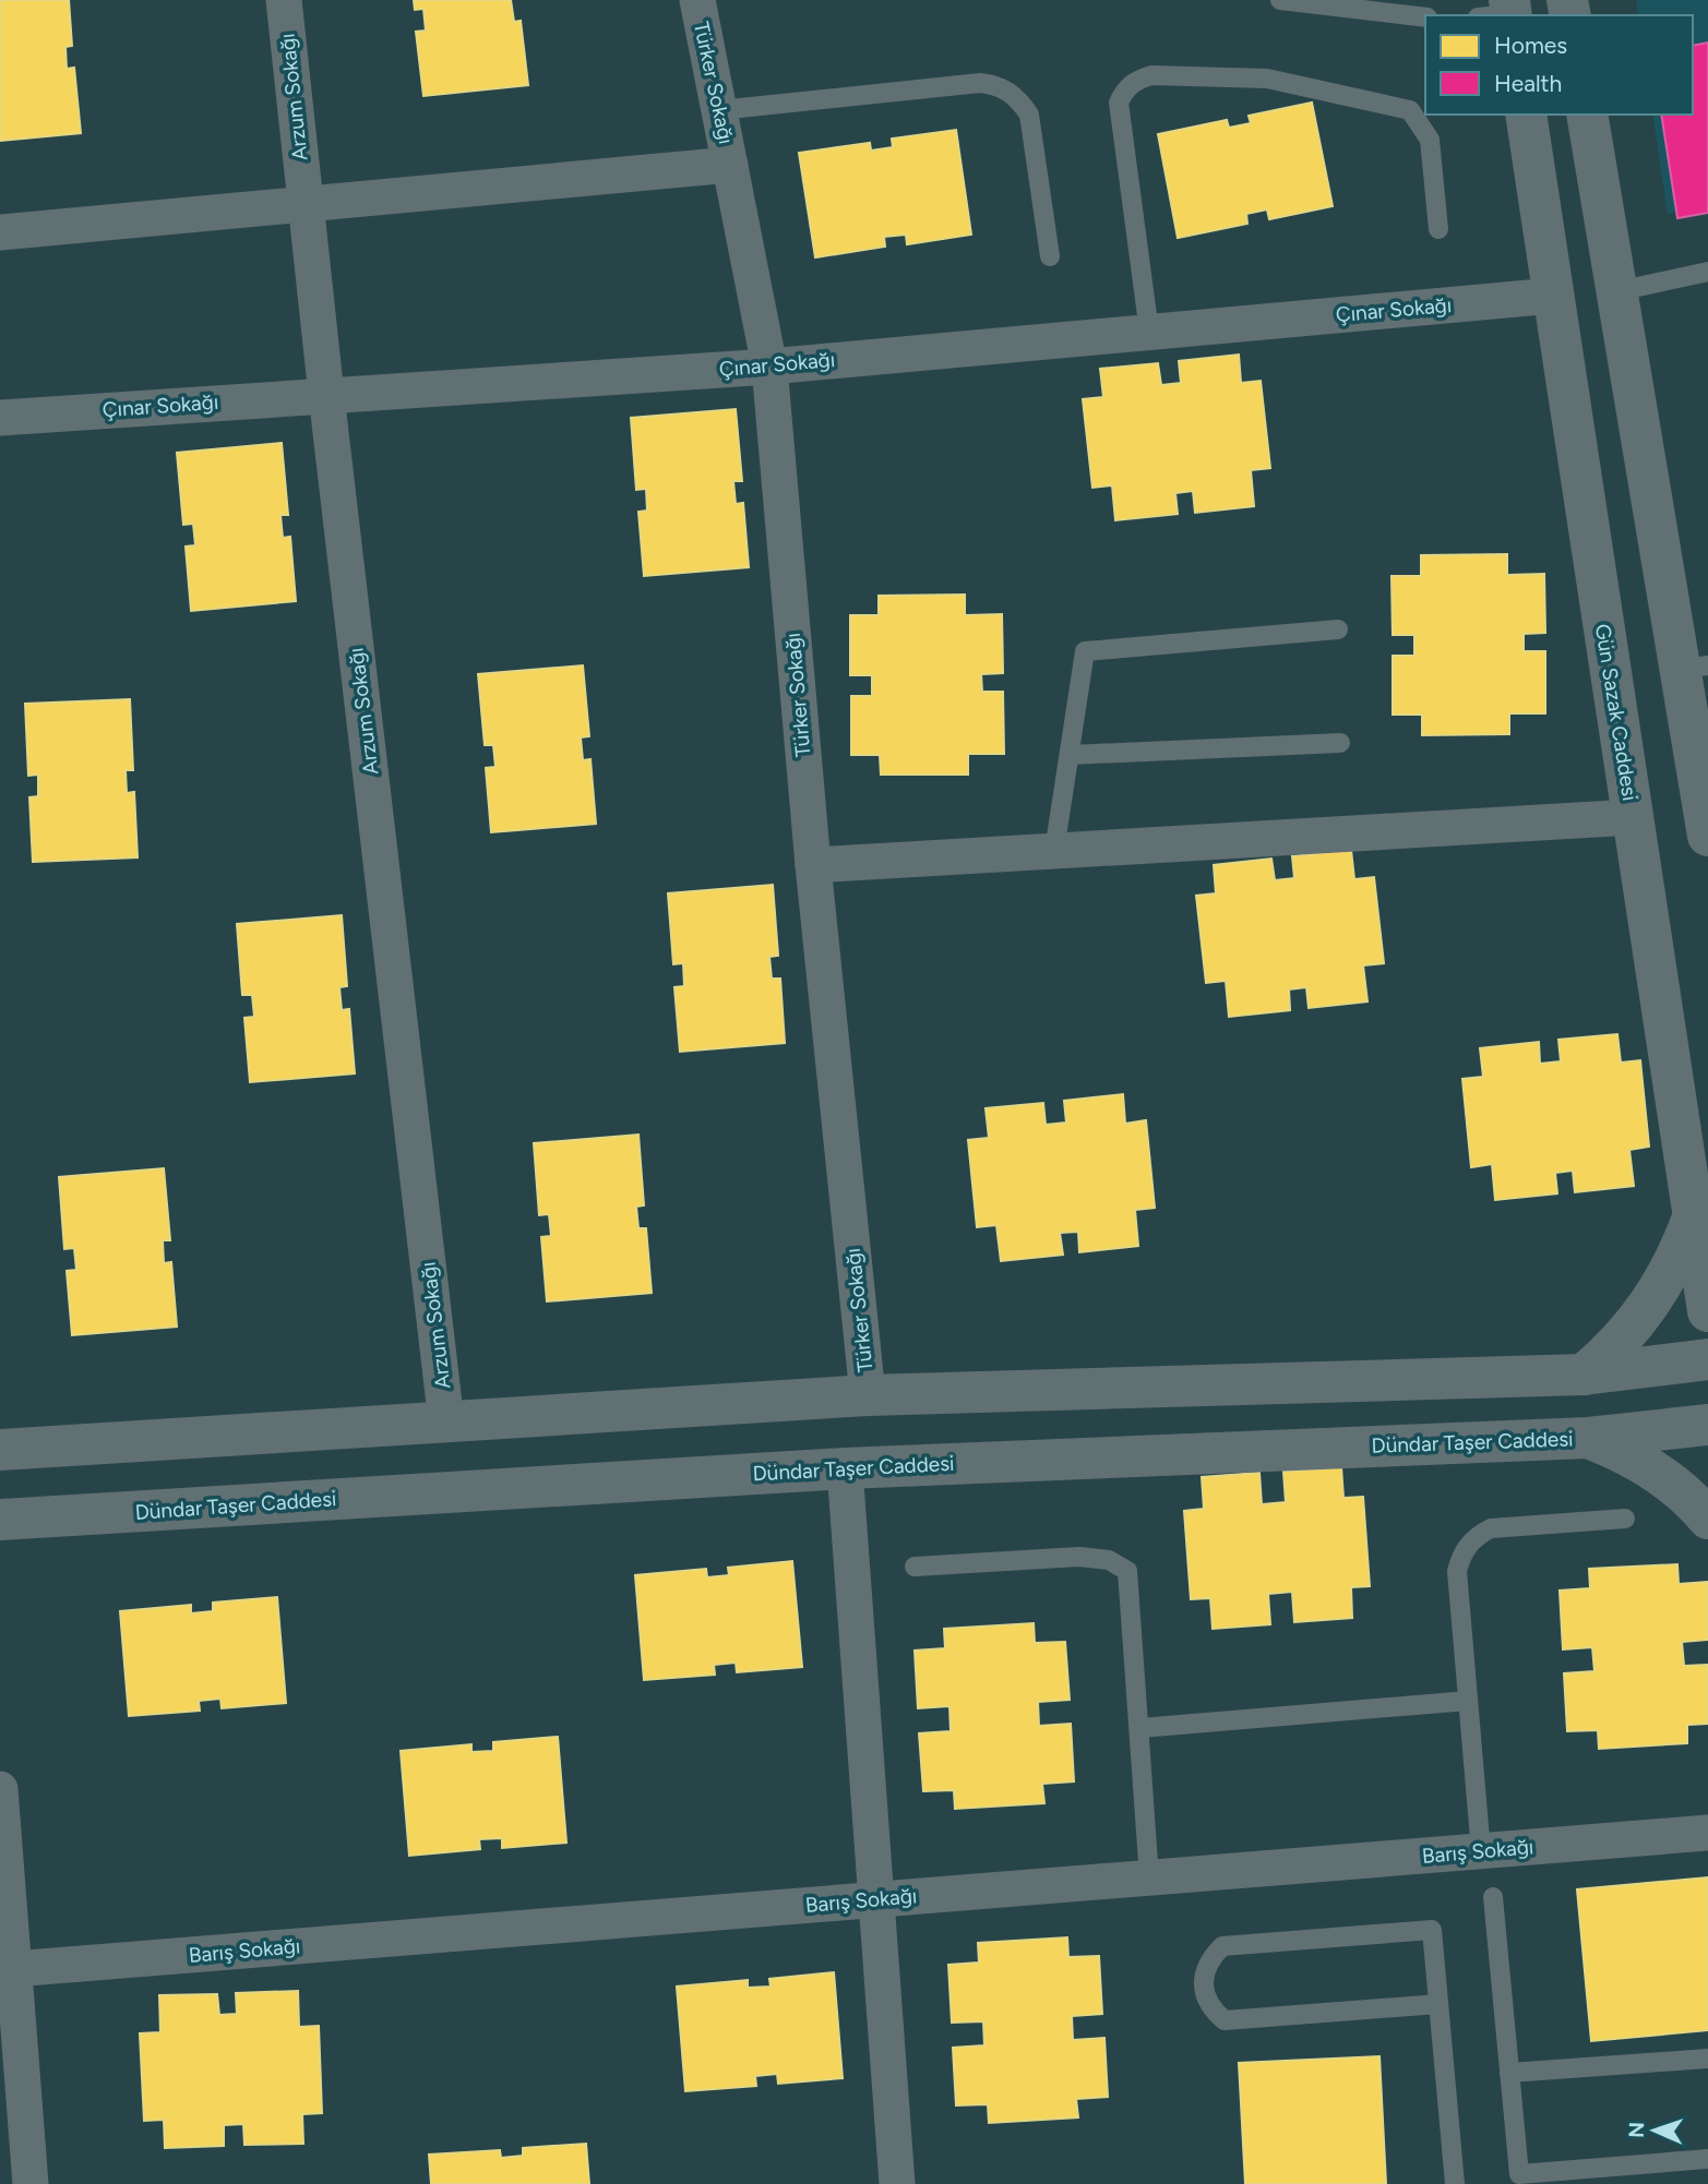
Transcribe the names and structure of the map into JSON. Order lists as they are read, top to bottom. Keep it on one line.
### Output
{"streets":{"street":["Türker Sokağı","Arzum Sokağı","Çınar Sokağı","Gün Sazak Caddesi","Dündar Taşer Caddesi","Barış Sokağı"]},"crossings":[["Türker Sokağı","Çınar Sokağı"],["Arzum Sokağı","Çınar Sokağı"],["Çınar Sokağı","Gün Sazak Caddesi"]],"legend":["Homes","Health"],"north":"left"}
